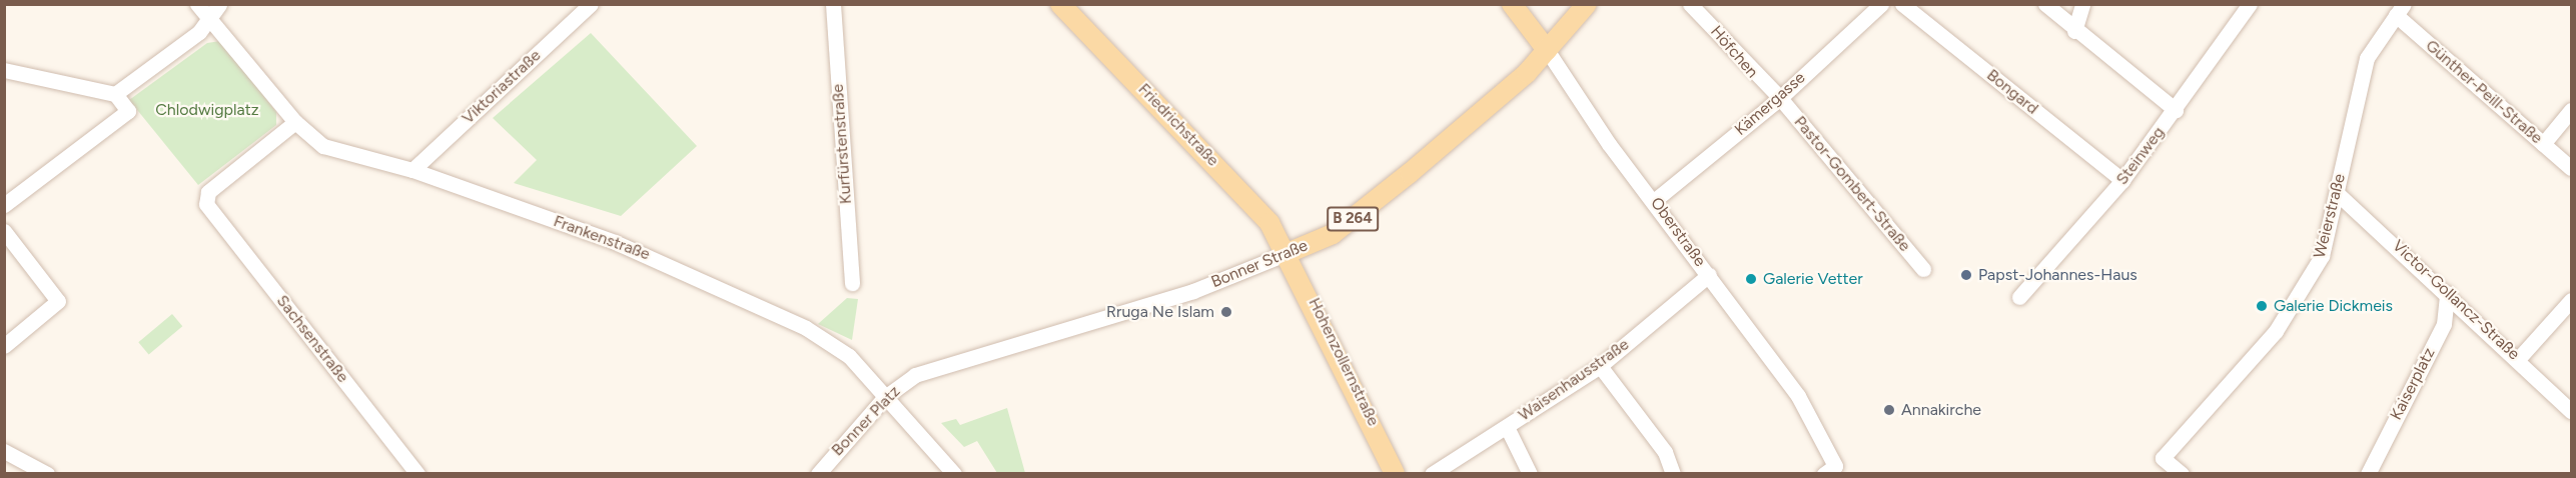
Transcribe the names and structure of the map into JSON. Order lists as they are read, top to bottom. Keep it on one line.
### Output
{"streets":{"main road":["Friedrichstraße","B 264","Oberstraße","Bonner Straße","Hohenzollernstraße"],"street":["Höfchen","Viktoriastraße","Bongard","Günther-Peill-Straße","Kämergasse","Kurfürstenstraße","Steinweg","Pastor-Gombert-Straße","Weierstraße","Frankenstraße","Victor-Gollancz-Straße","Sachsenstraße","Waisenhausstraße","Kaiserplatz","Bonner Platz"]},"crossings":[["Höfchen","Kämergasse"],["Höfchen","Pastor-Gombert-Straße"],["Viktoriastraße","Frankenstraße"],["Bongard","Steinweg"],["Günther-Peill-Straße","Weierstraße"],["Kämergasse","Pastor-Gombert-Straße"],["Kämergasse","Oberstraße"],["Friedrichstraße","Bonner Straße"],["Friedrichstraße","Hohenzollernstraße"],["Weierstraße","Victor-Gollancz-Straße"],["B 264","Oberstraße"],["B 264","Bonner Straße"],["Oberstraße","Bonner Straße"],["Oberstraße","Waisenhausstraße"],["Frankenstraße","Sachsenstraße"],["Frankenstraße","Bonner Platz"],["Bonner Straße","Hohenzollernstraße"],["Bonner Straße","Bonner Platz"],["Victor-Gollancz-Straße","Kaiserplatz"]],"parks":["Chlodwigplatz"],"places":["Papst-Johannes-Haus","Galerie Vetter","Galerie Dickmeis","Rruga Ne Islam","Annakirche"]}
